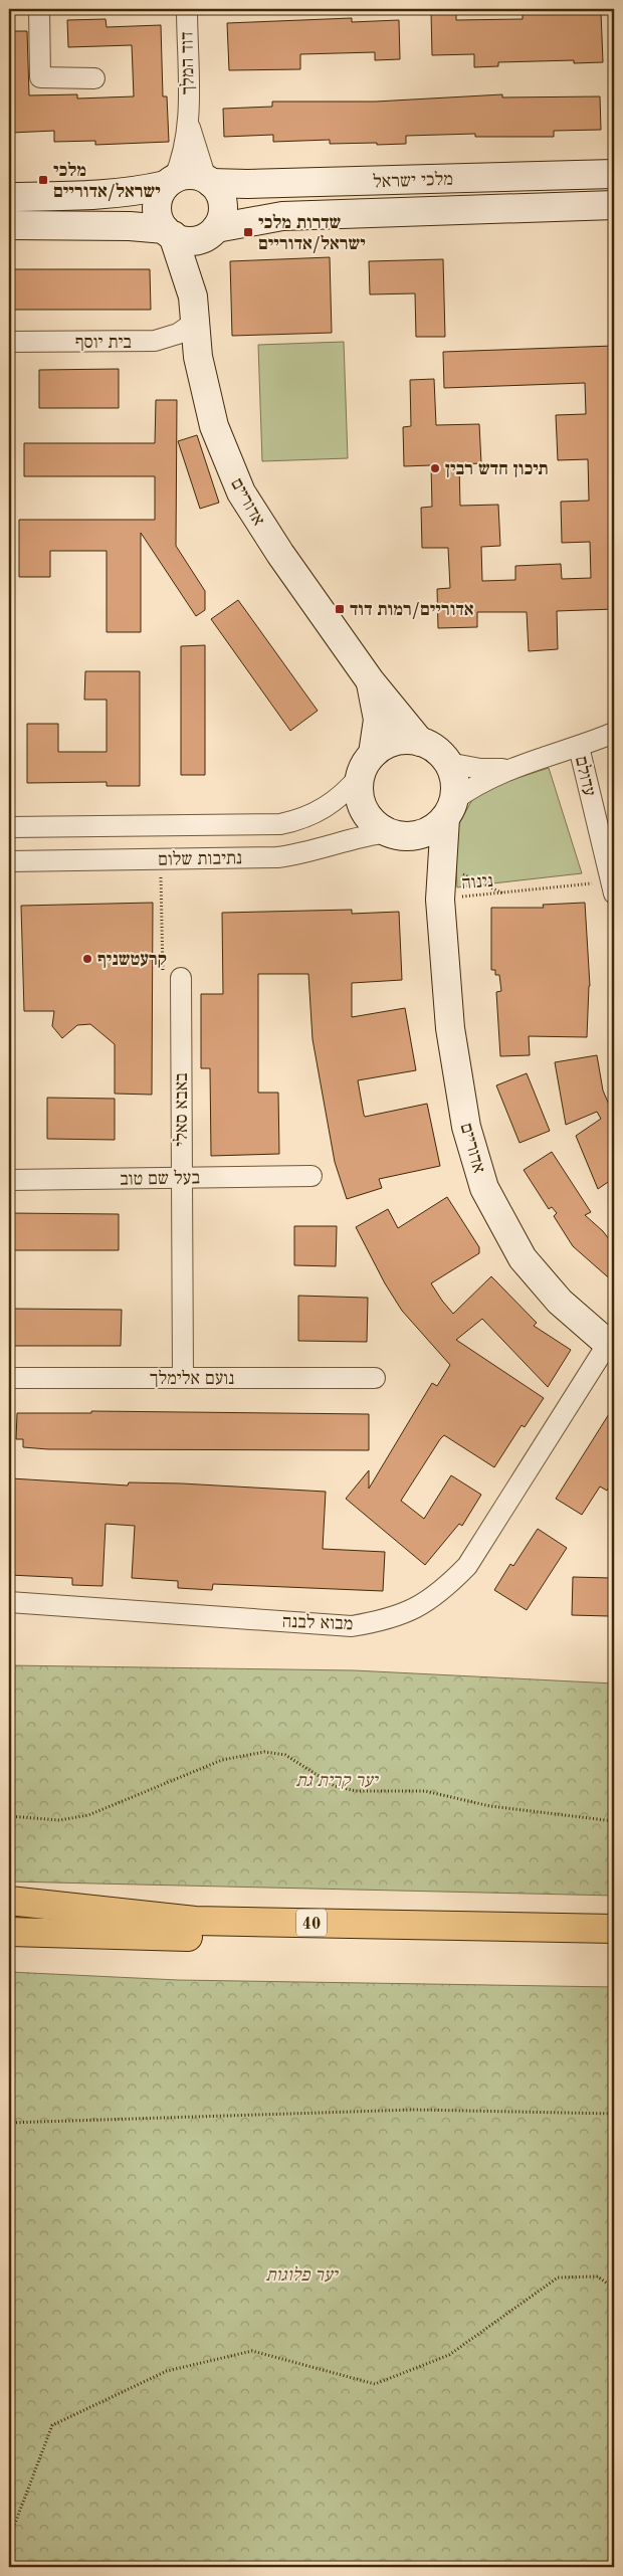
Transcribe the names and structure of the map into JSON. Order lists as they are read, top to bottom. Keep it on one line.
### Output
{"streets":{"highway":["40"],"street":["דוד המלך","מלכי ישראל","בית יוסף","אדוריים","עדולם","נתיבות שלום","באבא סאלי","בעל שם טוב","נועם אלימלך","מבוא לבנה"],"path":["נינוה"]},"crossings":[["דוד המלך","מלכי ישראל"],["דוד המלך","אדוריים"],["מלכי ישראל","אדוריים"],["בית יוסף","אדוריים"],["אדוריים","נתיבות שלום"],["אדוריים","נינוה"],["אדוריים","מבוא לבנה"],["באבא סאלי","בעל שם טוב"],["באבא סאלי","נועם אלימלך"]],"parks":["יער קרית גת","יער פלוגות"],"places":{"transit":["מלכי ישראל/אדוריים","שדרות מלכי ישראל/אדוריים","אדוריים/רמות דוד"],"other":["תיכון חדש רבין","קרעטשניף"]}}
